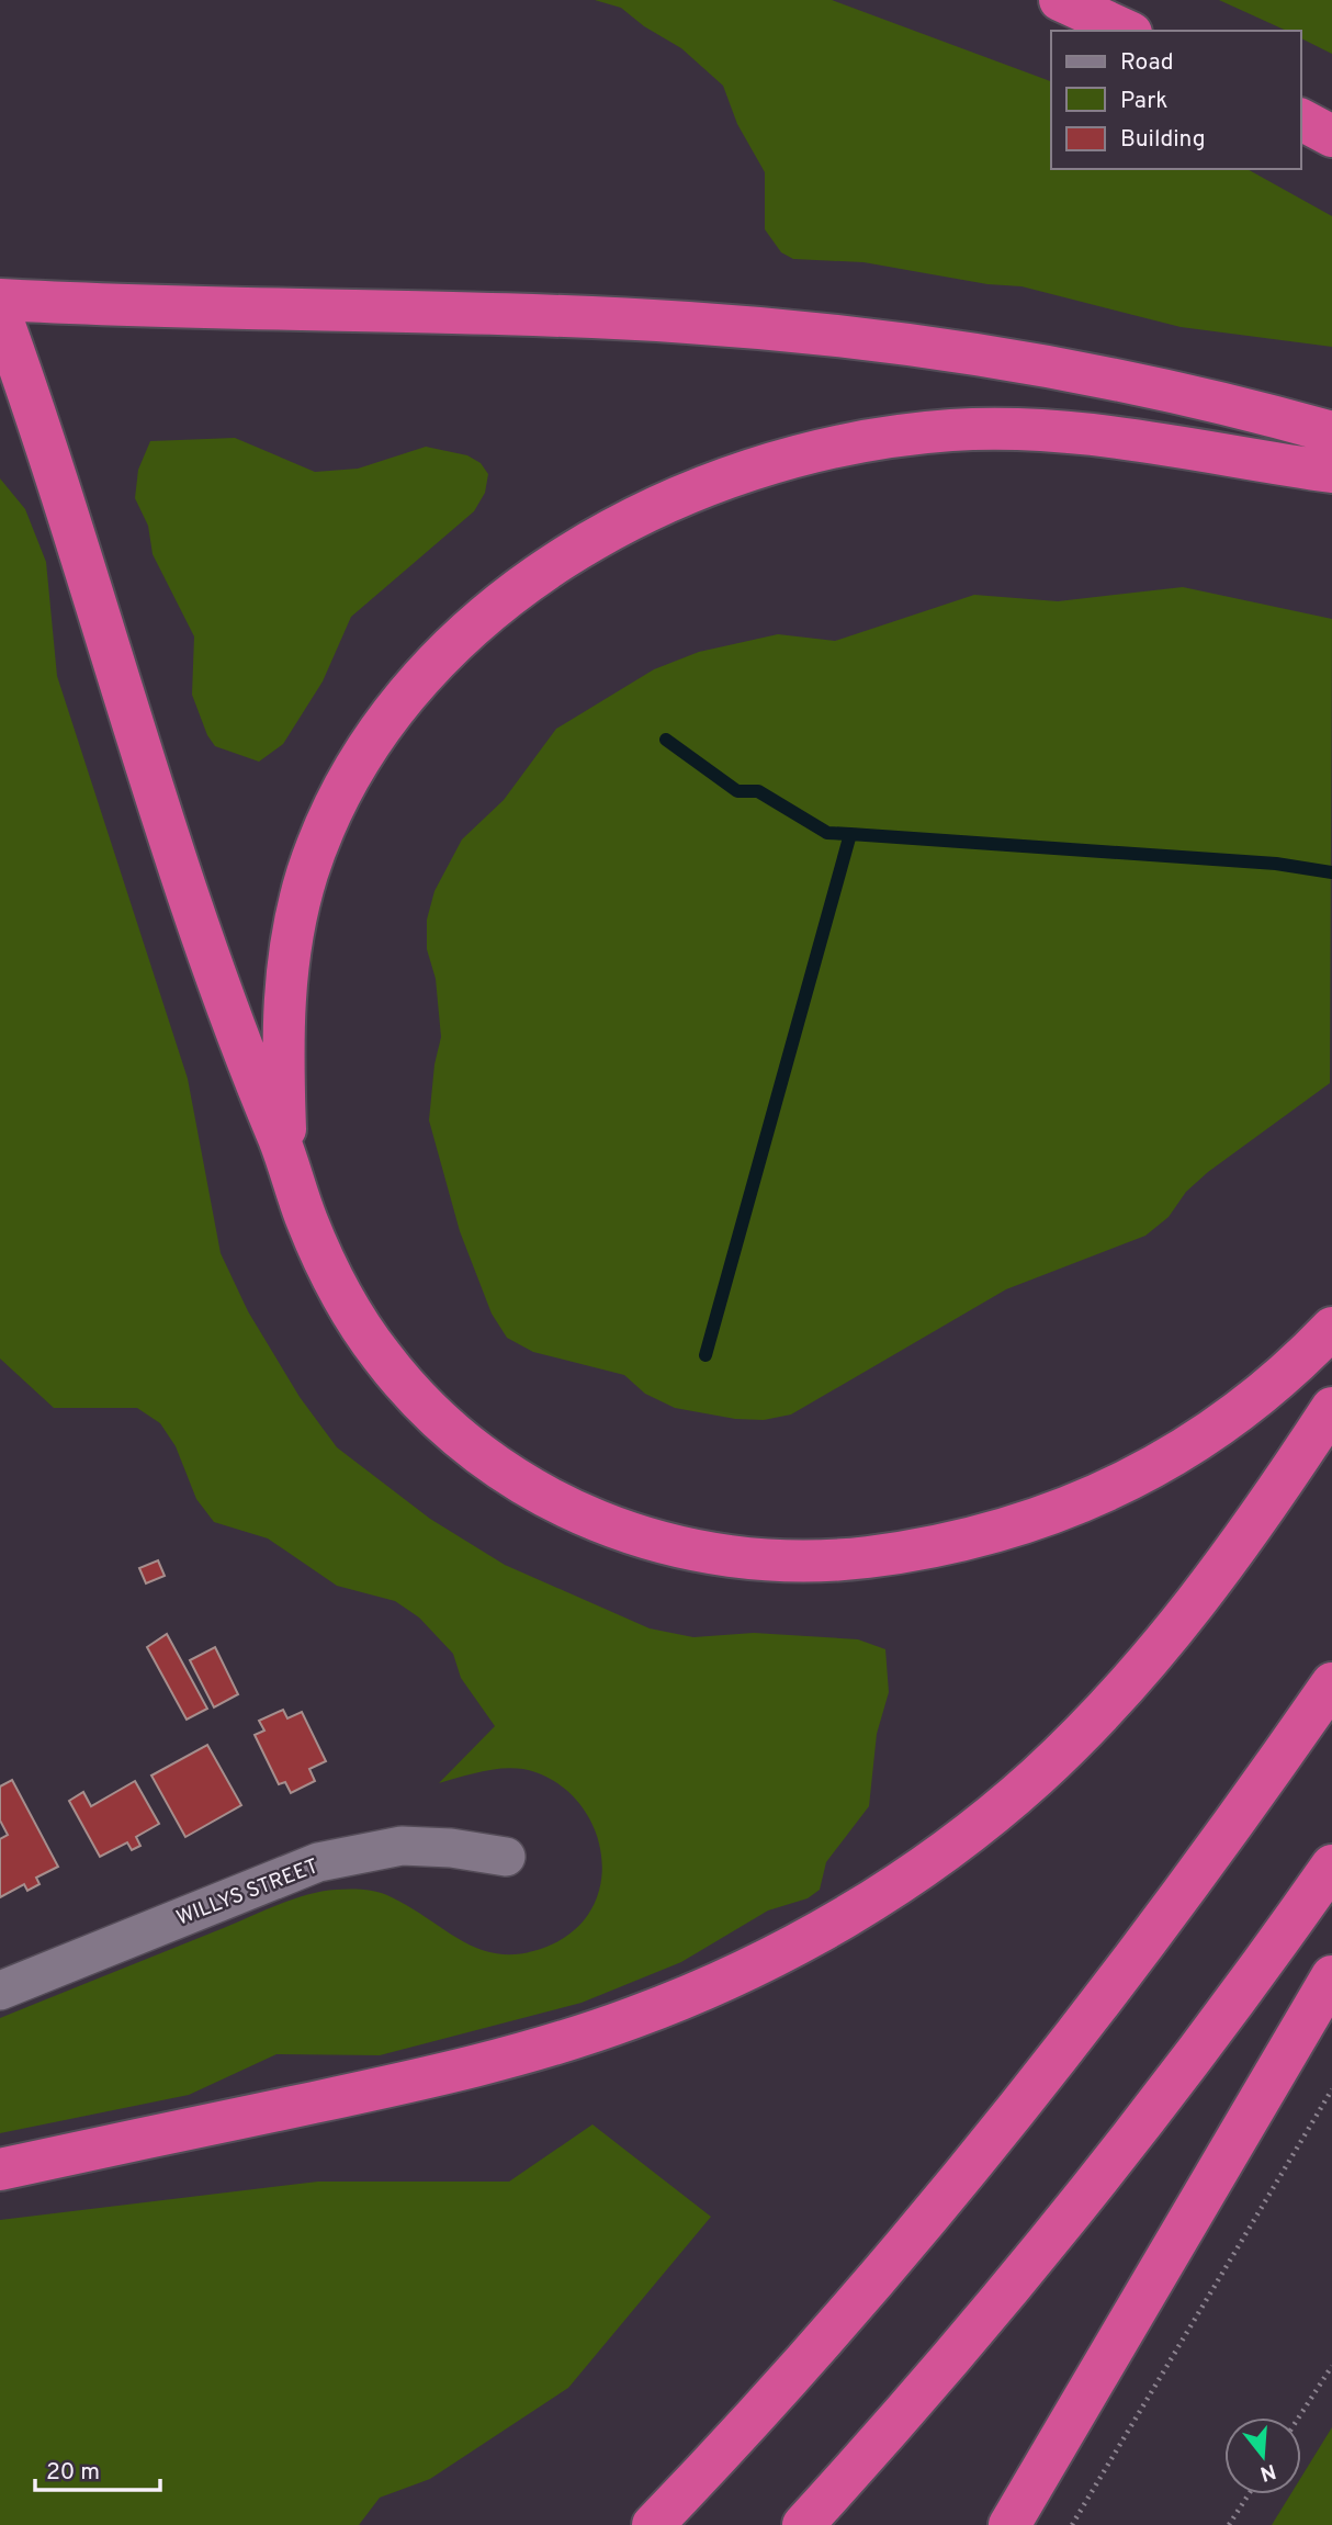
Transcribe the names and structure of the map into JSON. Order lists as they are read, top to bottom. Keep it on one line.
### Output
{"streets":{"street":["WILLYS STREET"]},"legend":["Road","Park","Building"],"scale_bar":"20 m","north":"bottom"}
